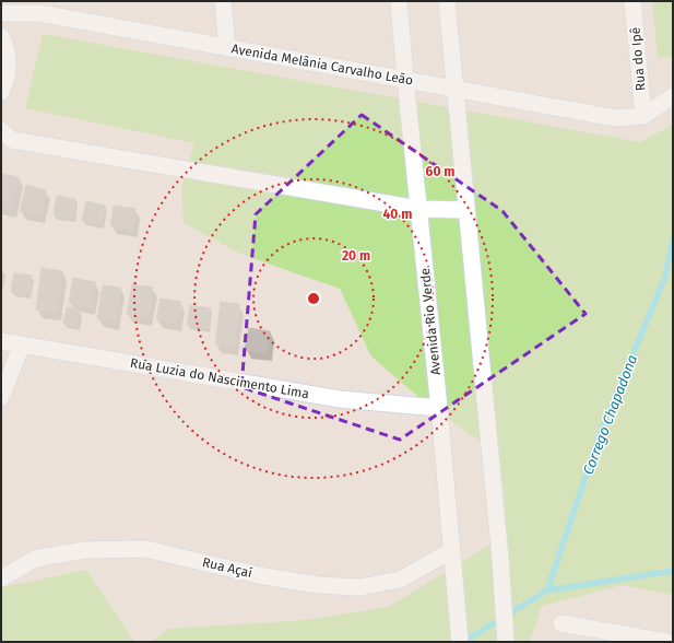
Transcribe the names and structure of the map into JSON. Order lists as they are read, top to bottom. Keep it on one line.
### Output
{"streets":{"street":["Rua do Ipê","Avenida Melânia Carvalho Leão","Avenida Rio Verde","Rua Luzia do Nascimento Lima","Rua Açaí"]},"crossings":[["Rua do Ipê","Avenida Melânia Carvalho Leão"],["Avenida Melânia Carvalho Leão","Avenida Rio Verde"],["Avenida Rio Verde","Rua Luzia do Nascimento Lima"],["Avenida Rio Verde","Rua Açaí"]],"water":["Corrego Chapadona"],"rings":["60 m","40 m","20 m"]}
